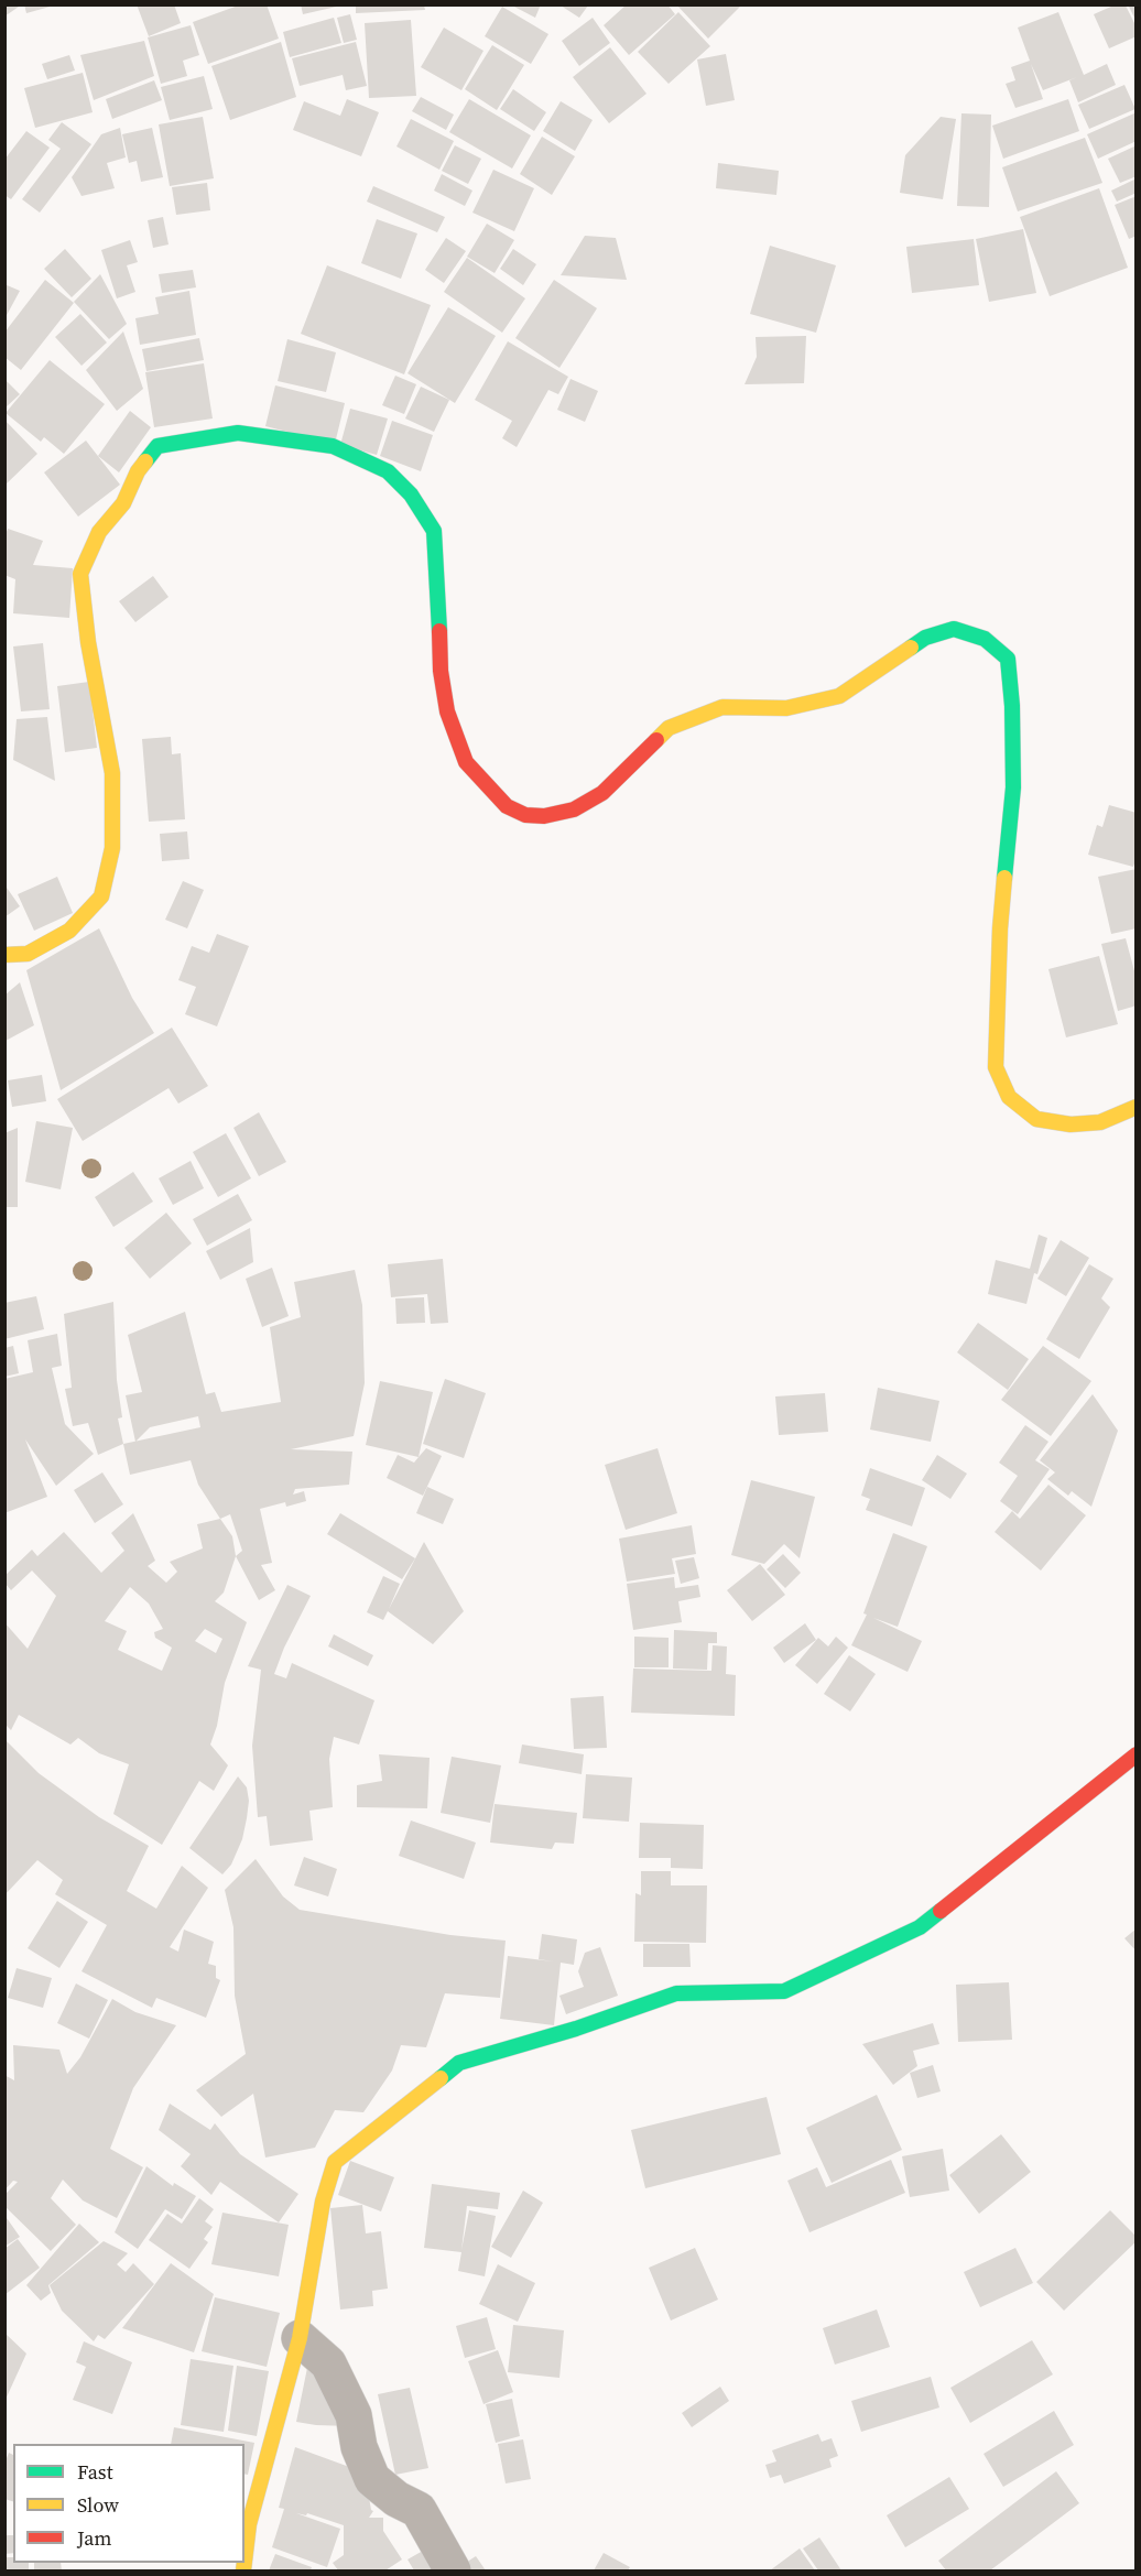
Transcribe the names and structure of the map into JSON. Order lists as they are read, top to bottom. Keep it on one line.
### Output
{"legend":["Fast","Slow","Jam"]}
